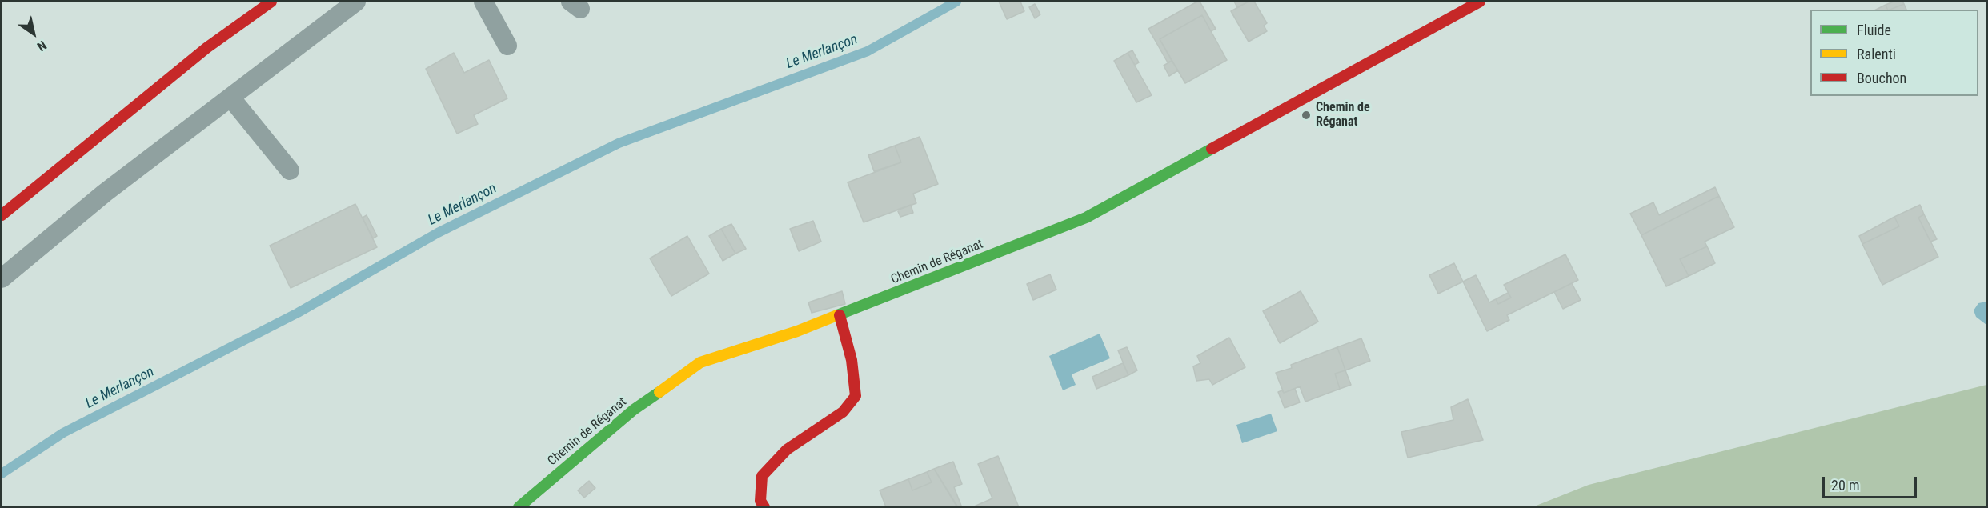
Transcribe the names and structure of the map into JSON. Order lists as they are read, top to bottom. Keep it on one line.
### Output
{"streets":{"street":["Chemin de Réganat"]},"water":["Le Merlançon"],"places":["Chemin de Réganat"],"legend":["Fluide","Ralenti","Bouchon"],"scale_bar":"20 m","north":"bottom right"}
